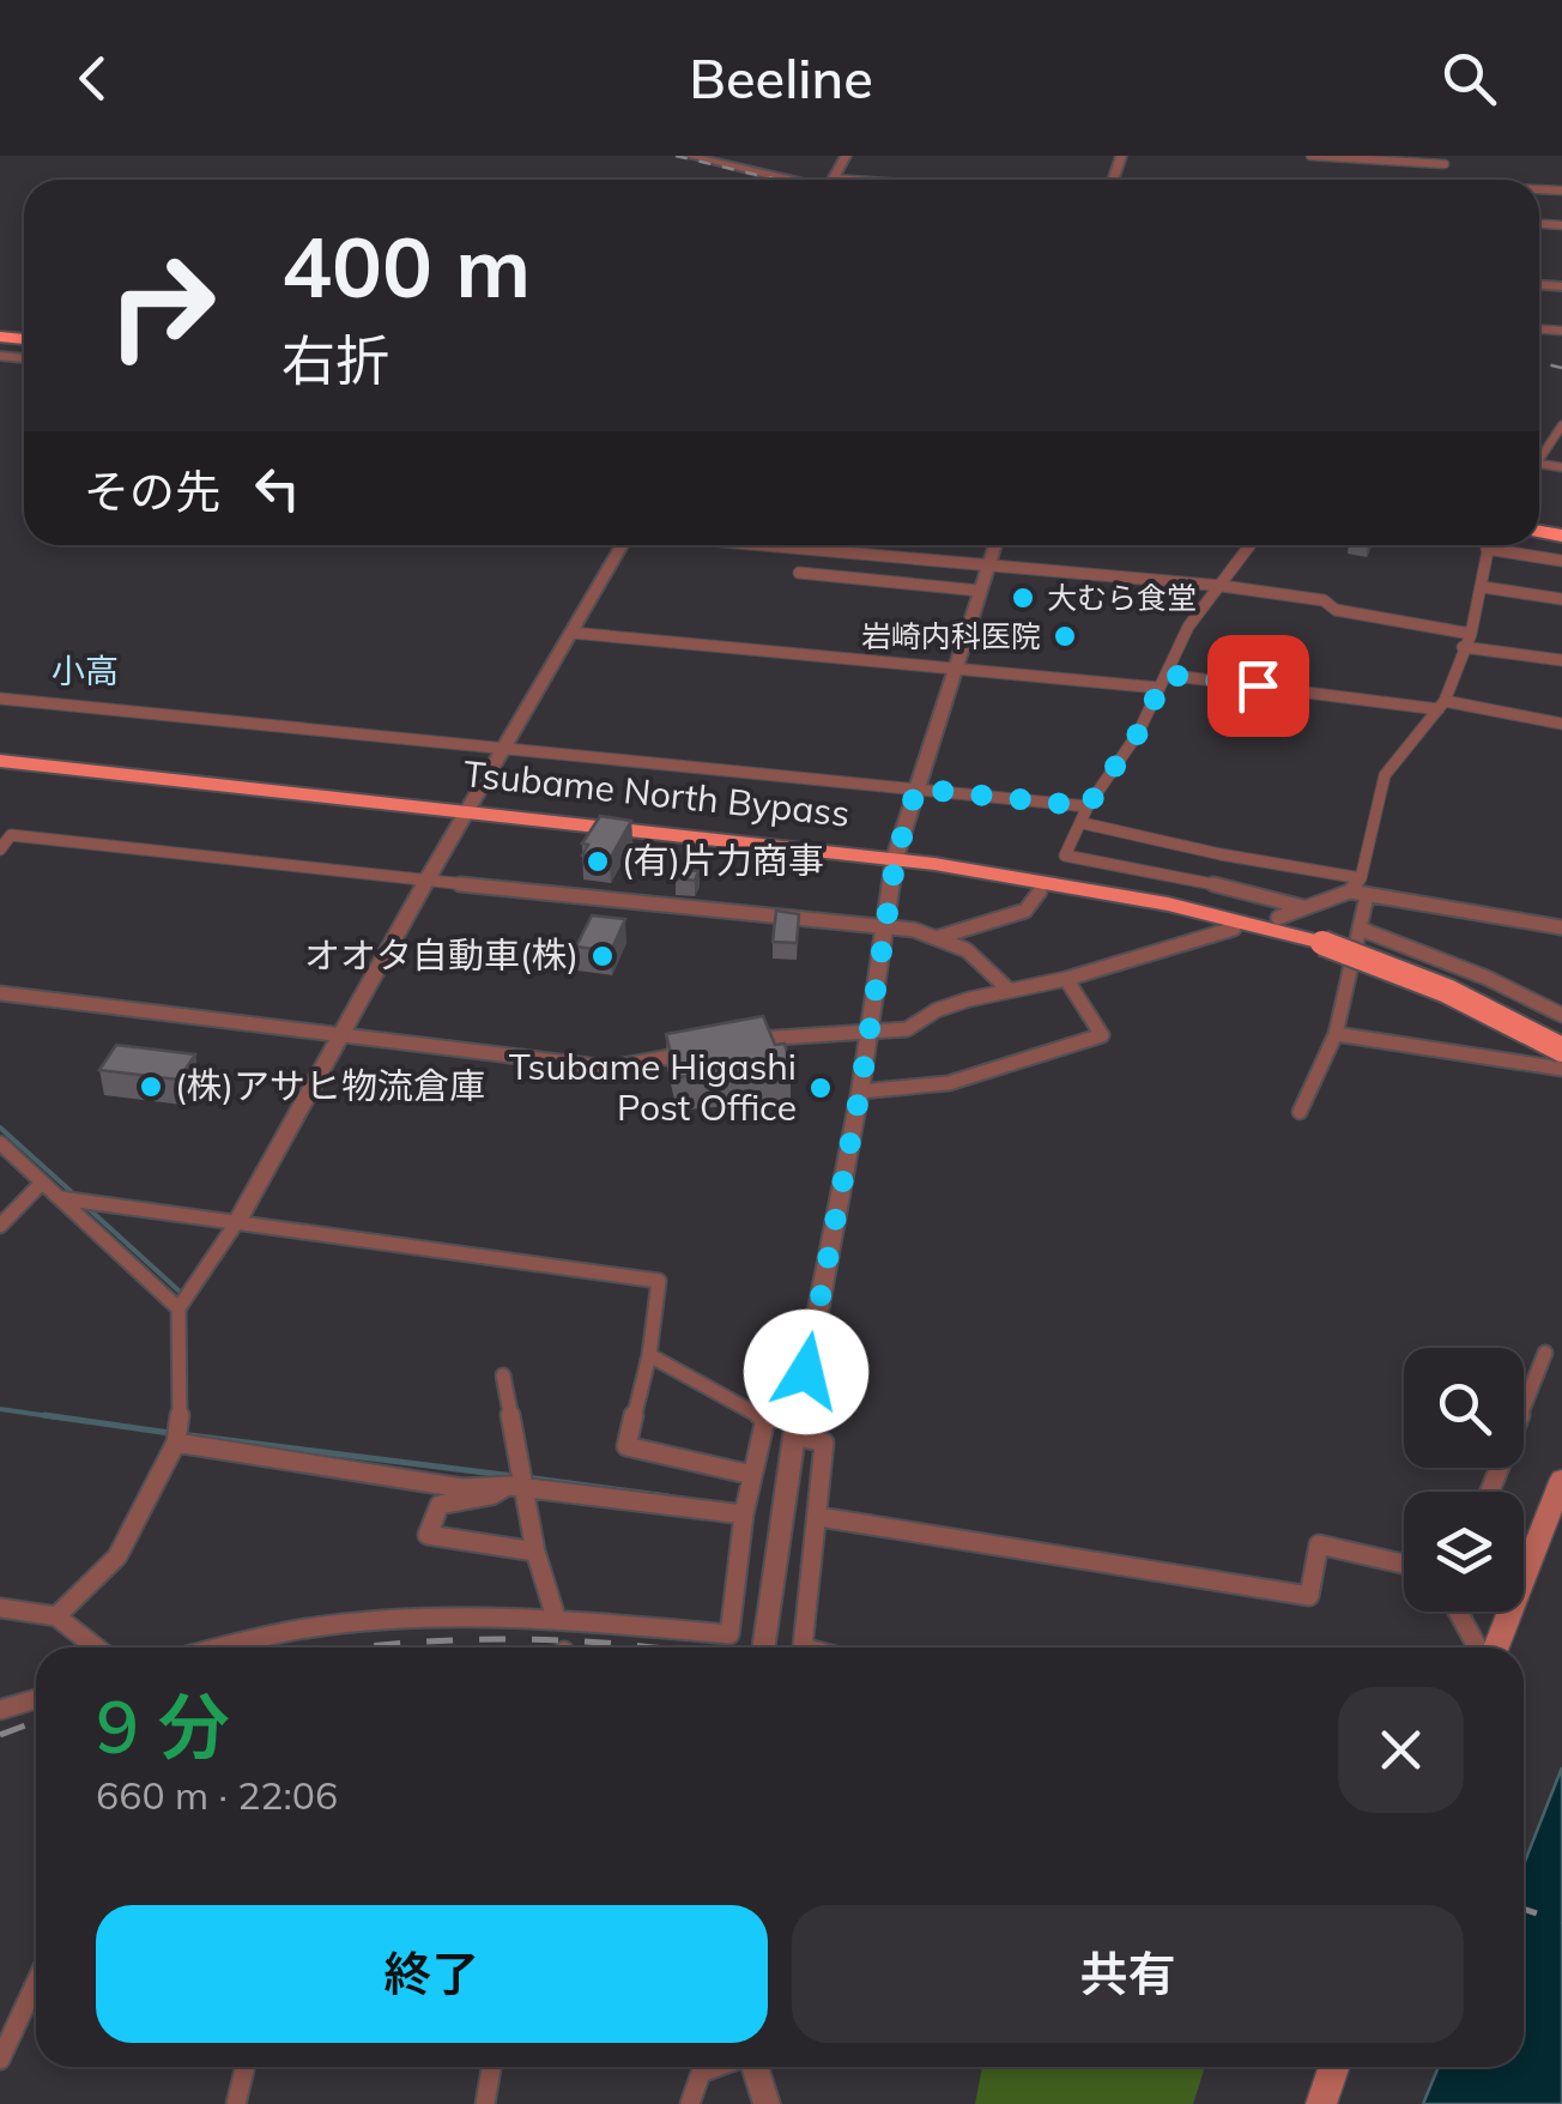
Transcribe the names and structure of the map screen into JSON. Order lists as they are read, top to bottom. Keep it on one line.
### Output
{"streets":{"highway":["Tsubame North Bypass"]},"districts":["小高"],"places":["大むら食堂","岩崎内科医院","(有)片力商事","オオタ自動車(株)","(株)アサヒ物流倉庫","Tsubame Higashi Post Office"],"page":{"header":"Beeline","turn":["400 m","右折"],"then":"その先","heading":["9 分","660 m · 22:06"],"buttons":["終了","共有"]}}
